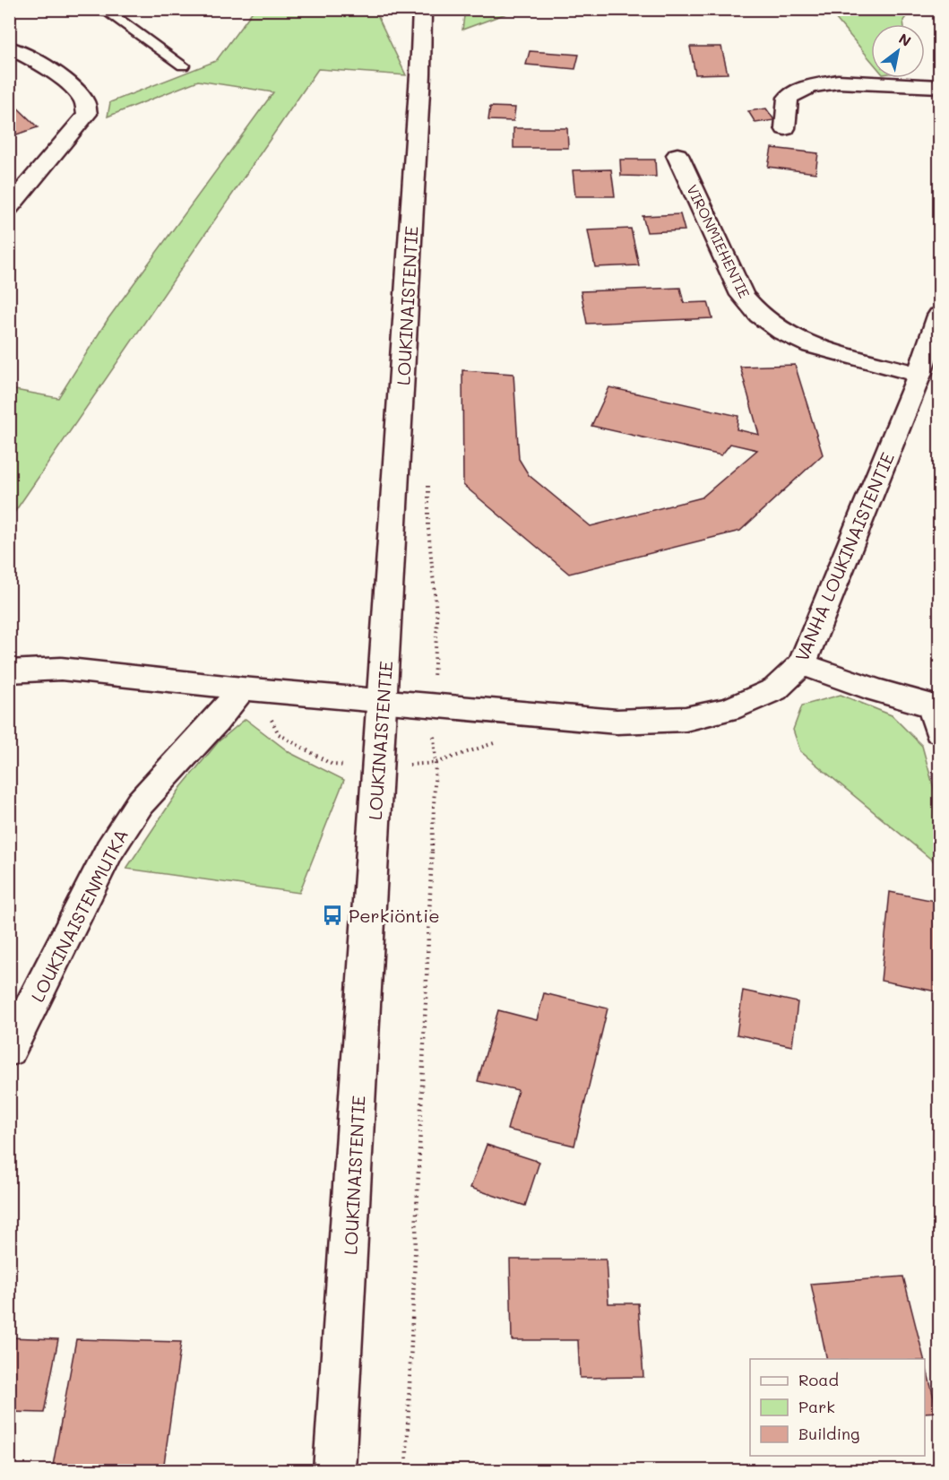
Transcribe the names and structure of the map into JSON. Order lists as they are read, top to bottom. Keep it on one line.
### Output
{"streets":{"street":["VIRONMIEHENTIE","LOUKINAISTENTIE","VANHA LOUKINAISTENTIE","LOUKINAISTENMUTKA"]},"crossings":[["VIRONMIEHENTIE","VANHA LOUKINAISTENTIE"],["LOUKINAISTENTIE","VANHA LOUKINAISTENTIE"]],"places":{"bus stop":["Perkiöntie"]},"legend":["Road","Park","Building"],"north":"top right"}
